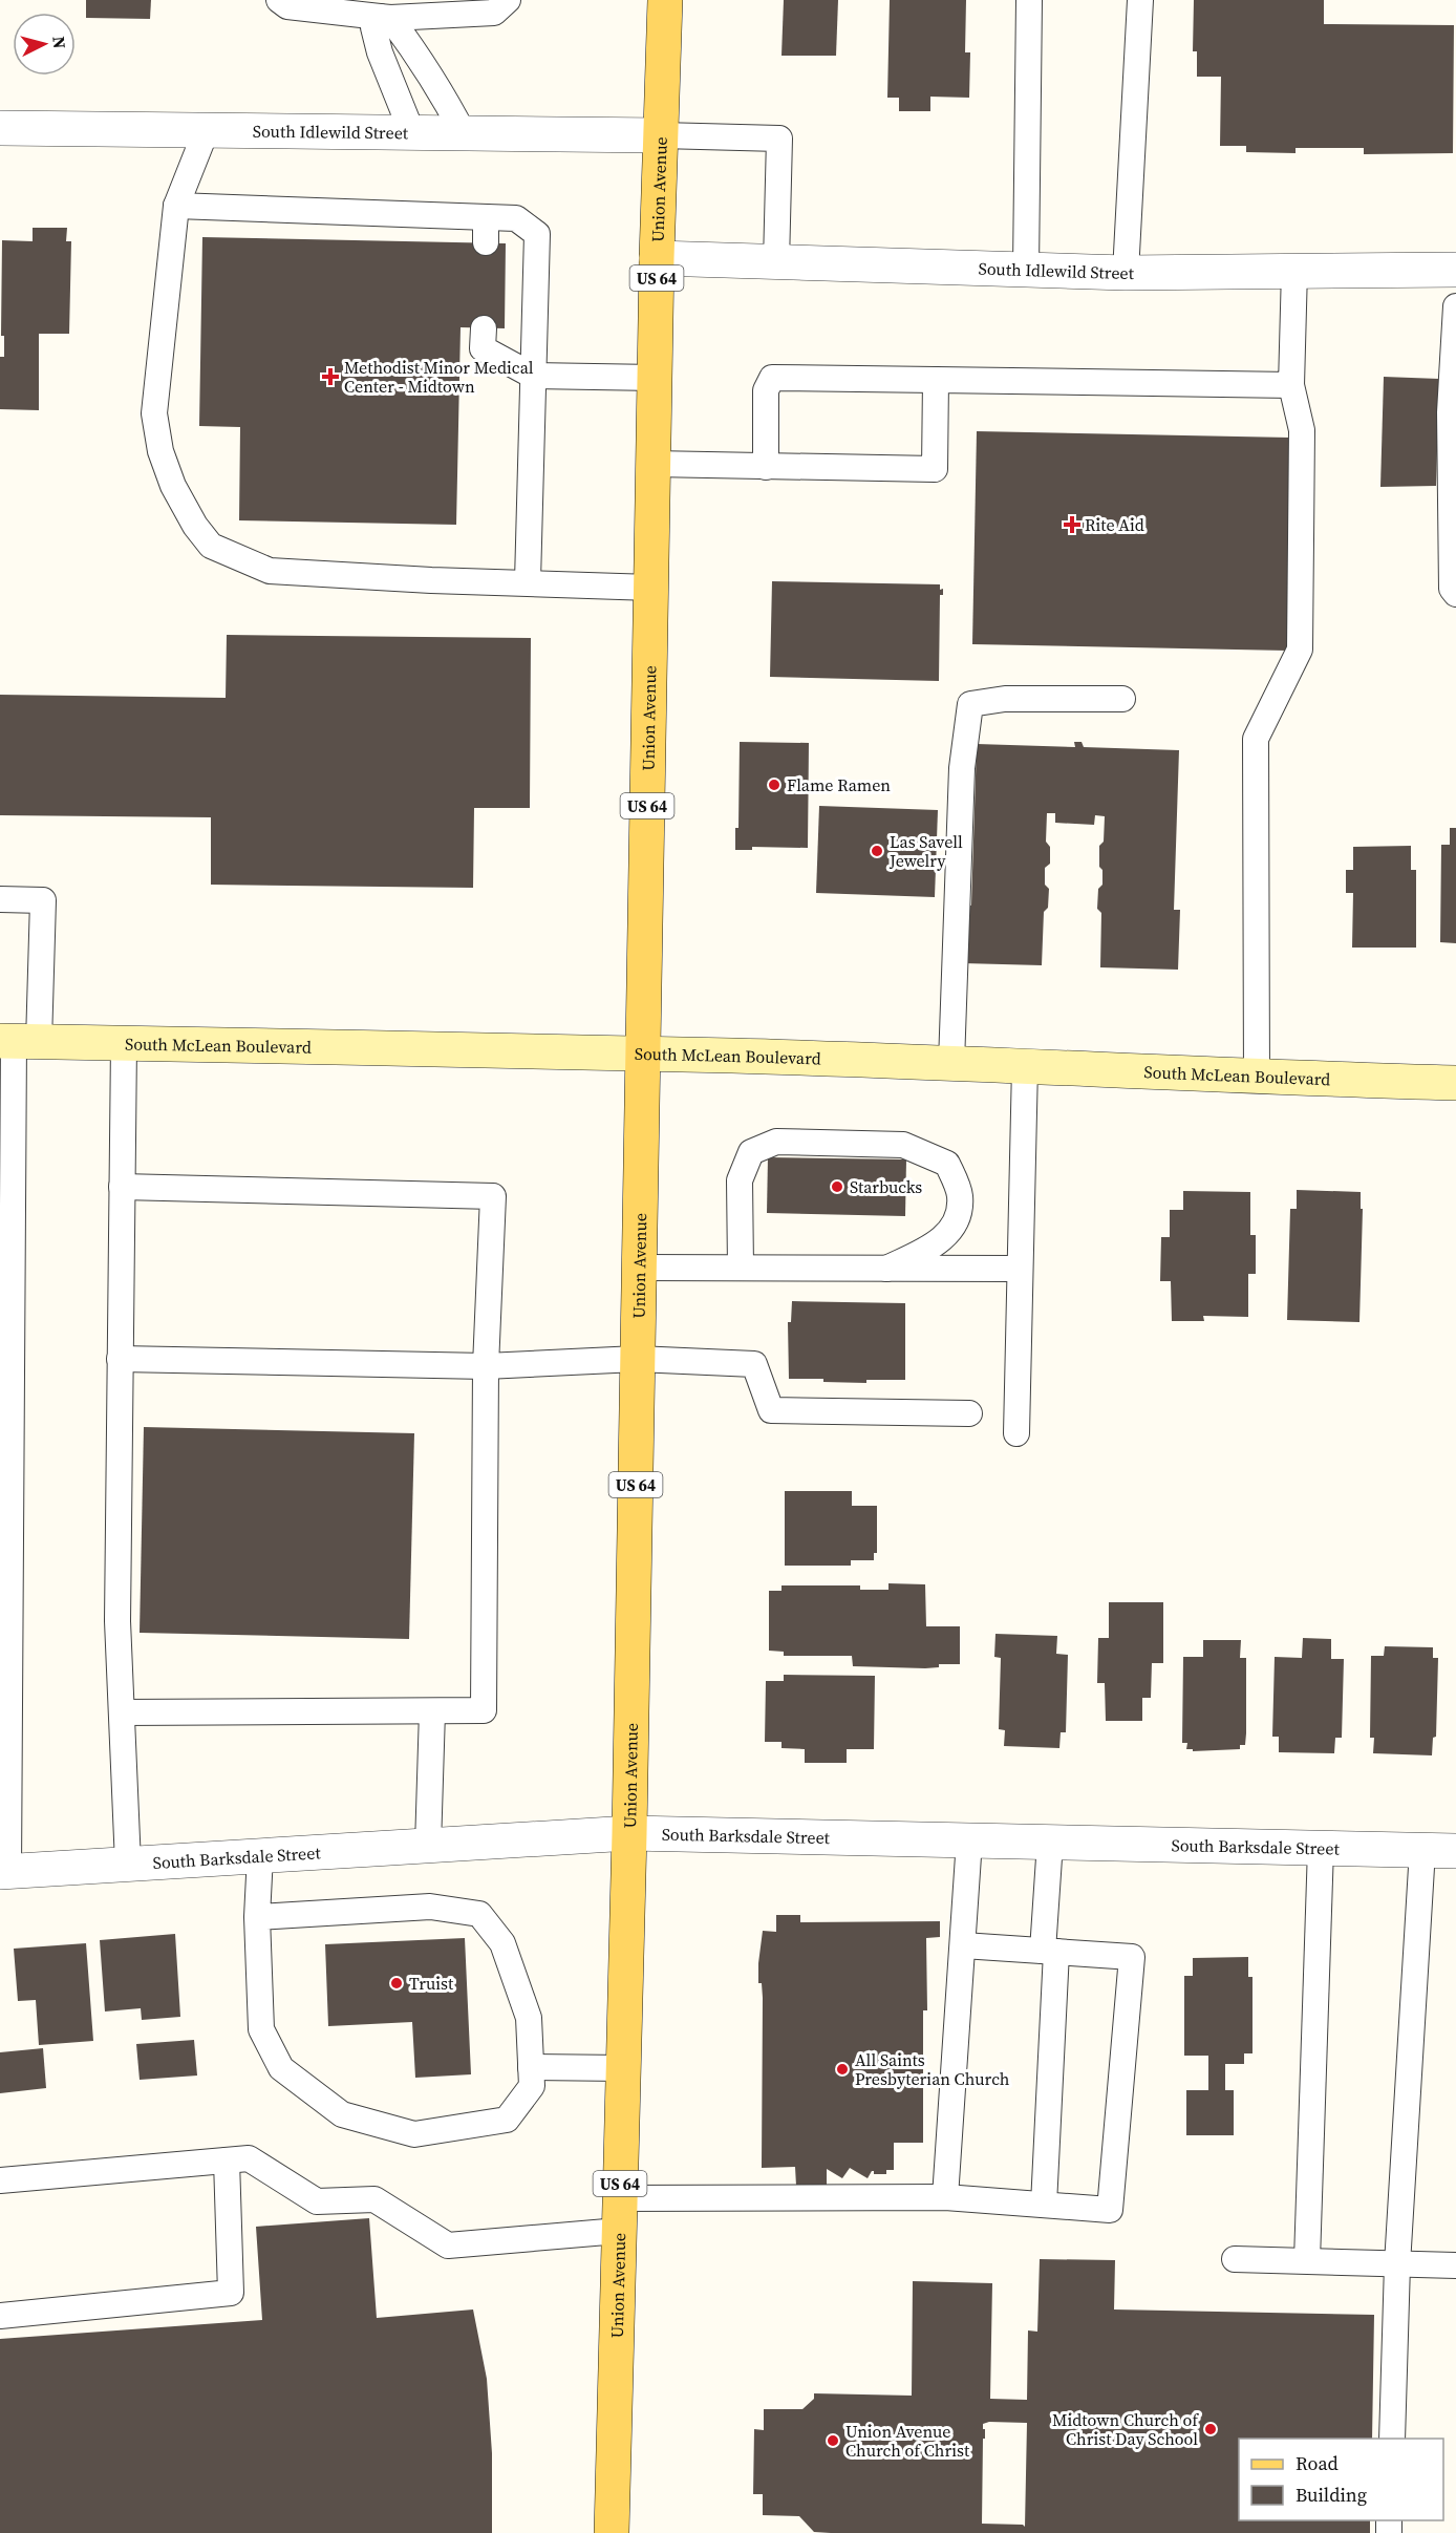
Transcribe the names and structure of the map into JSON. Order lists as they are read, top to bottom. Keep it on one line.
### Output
{"streets":{"main road":["Union Avenue","US 64","South McLean Boulevard"],"street":["South Idlewild Street","South Barksdale Street"]},"crossings":[["South Idlewild Street","Union Avenue"],["Union Avenue","South McLean Boulevard"],["Union Avenue","South Barksdale Street"]],"places":{"health":["Methodist Minor Medical Center - Midtown","Rite Aid"],"other":["Flame Ramen","Las Savell Jewelry","Starbucks","Truist","All Saints Presbyterian Church","Midtown Church of Christ Day School","Union Avenue Church of Christ"]},"legend":["Road","Building"],"north":"right"}
